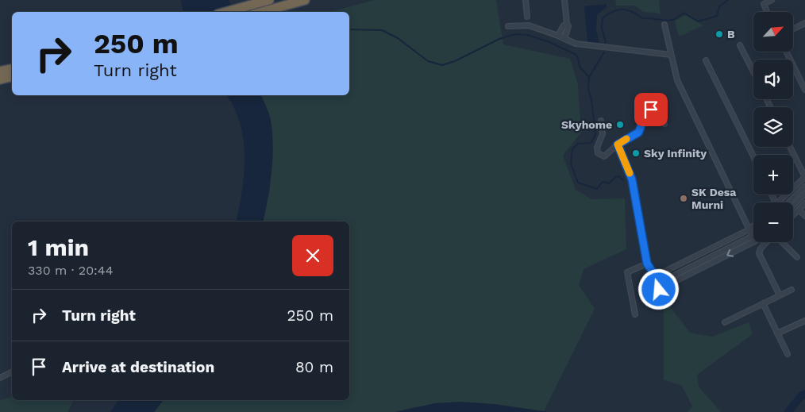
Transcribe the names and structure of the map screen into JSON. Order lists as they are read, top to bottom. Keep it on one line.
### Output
{"places":["B","Skyhome","Sky Infinity","SK Desa Murni"],"north":"top right","page":{"map_buttons":["+","−"],"turn":["250 m","Turn right"],"heading":["1 min","330 m · 20:44"],"list":[{"name":"Turn right","value":"250 m"},{"name":"Arrive at destination","value":"80 m"}]}}
